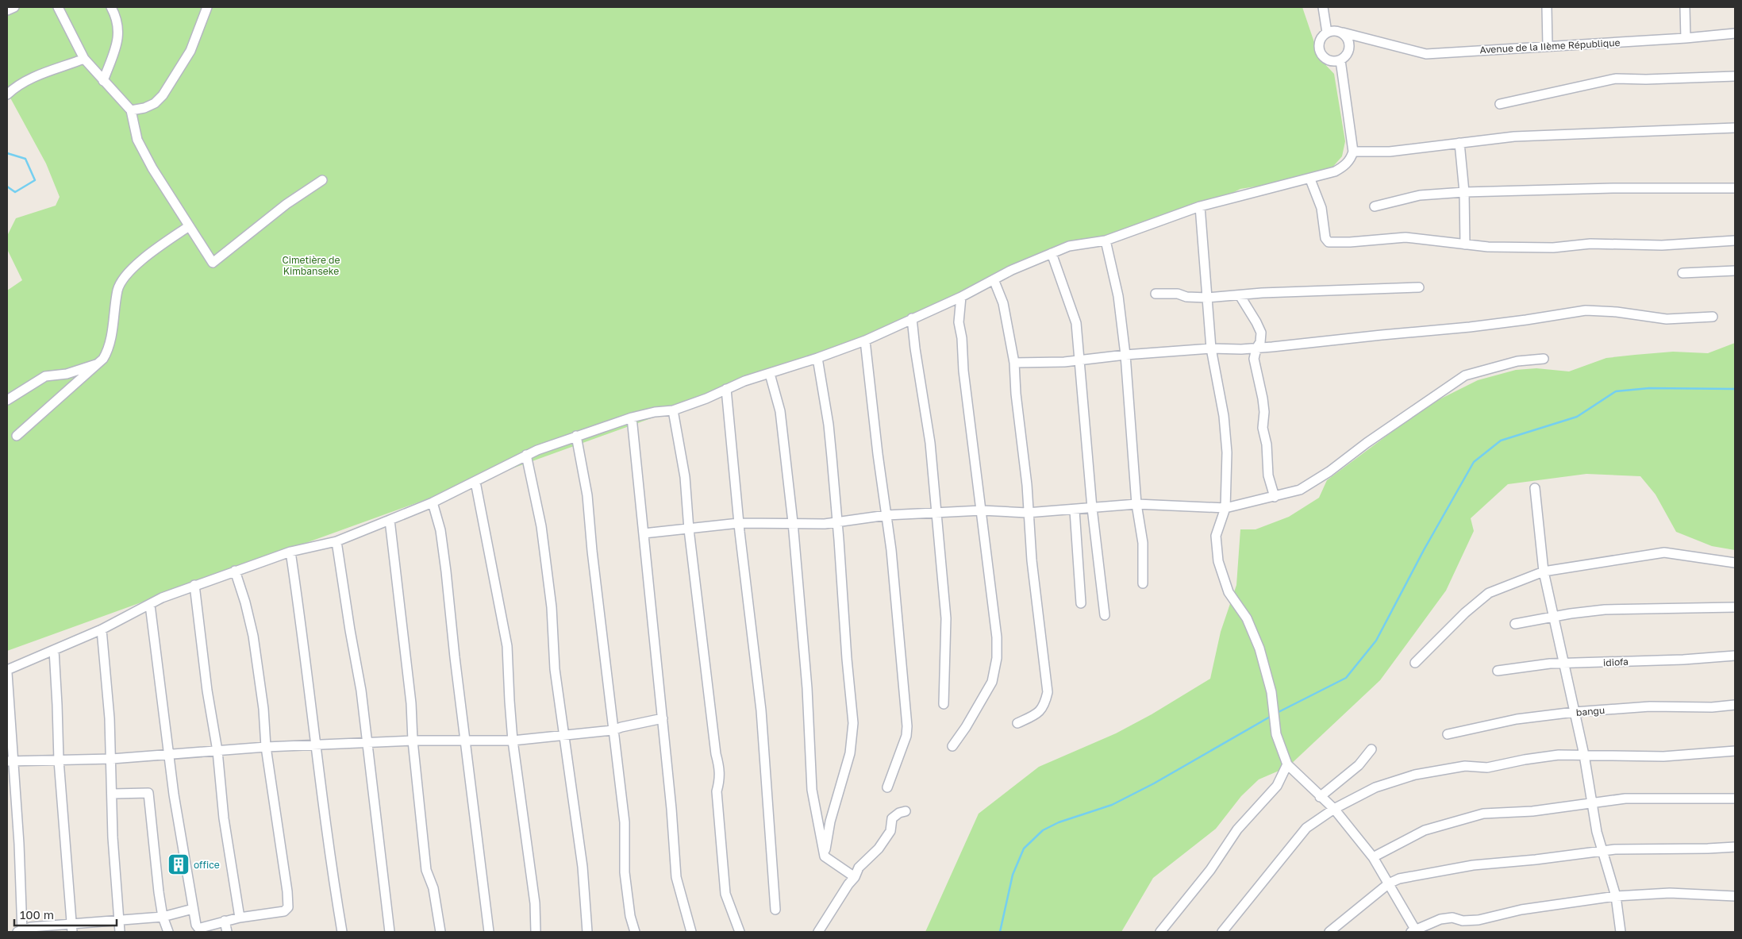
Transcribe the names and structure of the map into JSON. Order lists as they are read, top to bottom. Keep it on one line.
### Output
{"streets":{"street":["Avenue de la IIème République","idiofa","bangu"]},"parks":["Cimetière de Kimbanseke"],"places":{"building":["office"]},"scale_bar":"100 m"}
